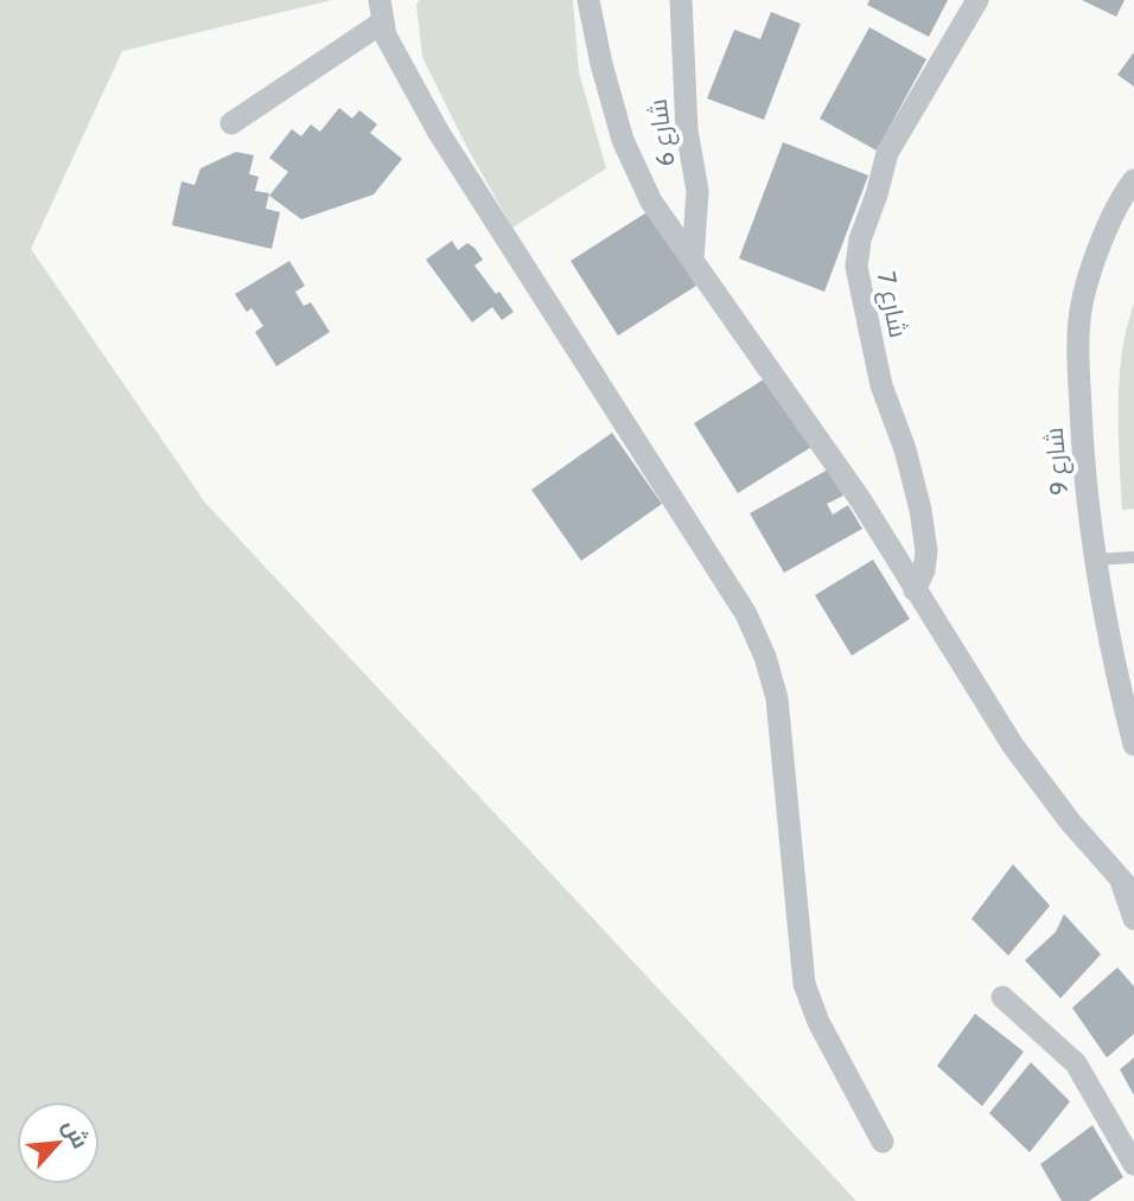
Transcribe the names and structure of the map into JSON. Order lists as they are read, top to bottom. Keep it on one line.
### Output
{"streets":{"street":["شارع 6","شارع 7","شارع 9"]},"north":"top right"}
